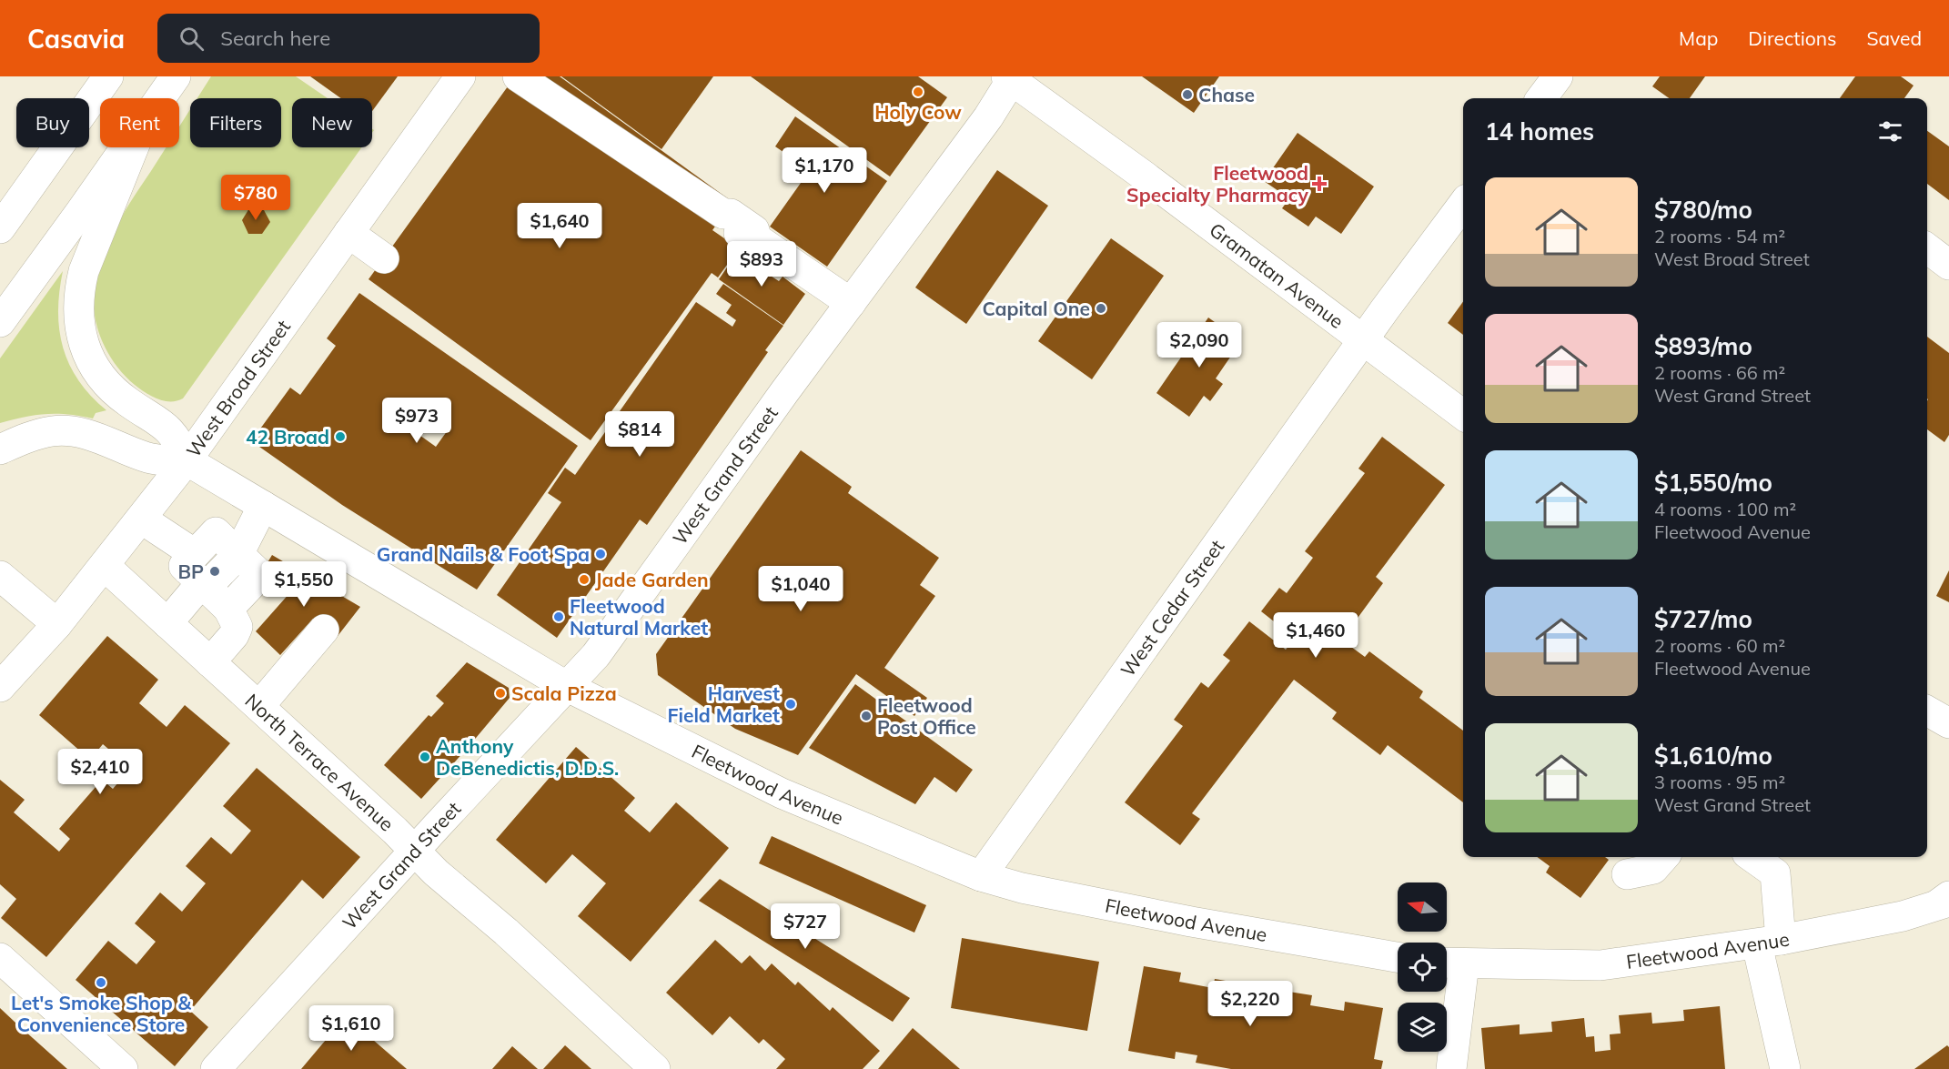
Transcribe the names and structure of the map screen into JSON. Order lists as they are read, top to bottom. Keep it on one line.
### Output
{"streets":{"main road":["Gramatan Avenue","West Broad Street","West Grand Street","West Cedar Street","North Terrace Avenue","Fleetwood Avenue"]},"crossings":[["Gramatan Avenue","West Grand Street"],["Gramatan Avenue","West Cedar Street"],["West Broad Street","North Terrace Avenue"],["West Broad Street","Fleetwood Avenue"],["West Grand Street","North Terrace Avenue"],["West Grand Street","Fleetwood Avenue"],["West Cedar Street","Fleetwood Avenue"]],"places":{"other":["Holy Cow","Chase","Capital One","42 Broad","Grand Nails & Foot Spa","BP","Jade Garden","Fleetwood Natural Market","Scala Pizza","Harvest Field Market","Fleetwood Post Office","Anthony DeBenedictis, D.D.S.","Let's Smoke Shop & Convenience Store"],"health":["Fleetwood Specialty Pharmacy"]},"north":"left","page":{"header":"Casavia","search":"Search here","nav":["Map","Directions","Saved"],"chip":["Buy","Rent","Filters","New"],"heading":"14 homes","price":["$1,170","$780","$1,640","$893","$2,090","$973","$814","$1,550","$1,040","$1,460","$2,410","$727","$2,220","$1,610"],"list":[{"name":"$780/mo","note":"2 rooms · 54 m² · West Broad Street"},{"name":"$893/mo","note":"2 rooms · 66 m² · West Grand Street"},{"name":"$1,550/mo","note":"4 rooms · 100 m² · Fleetwood Avenue"},{"name":"$727/mo","note":"2 rooms · 60 m² · Fleetwood Avenue"},{"name":"$1,610/mo","note":"3 rooms · 95 m² · West Grand Street"}]}}
